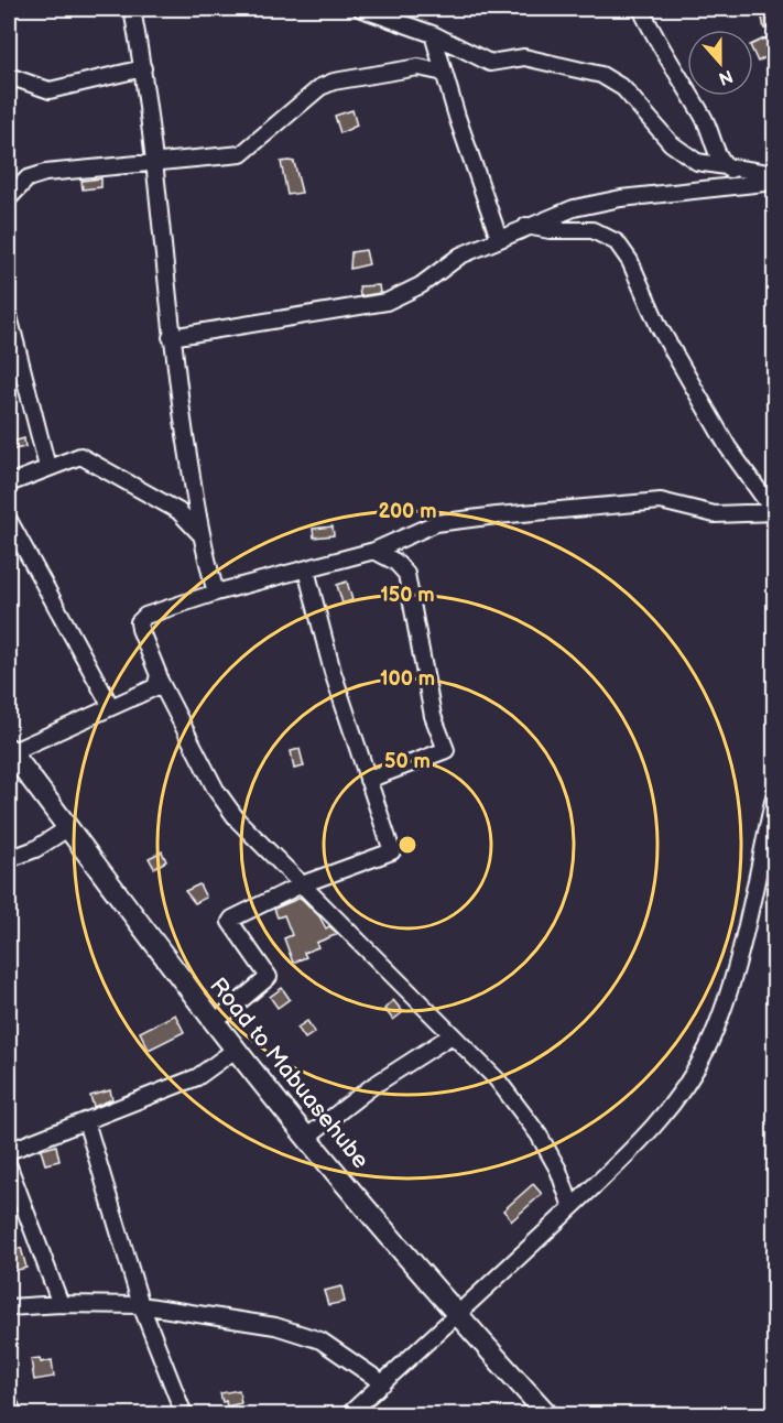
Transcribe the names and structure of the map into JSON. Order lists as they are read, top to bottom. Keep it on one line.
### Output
{"streets":{"main road":["Road to Mabuasehube"]},"north":"bottom","rings":["200 m","150 m","100 m","50 m"]}
